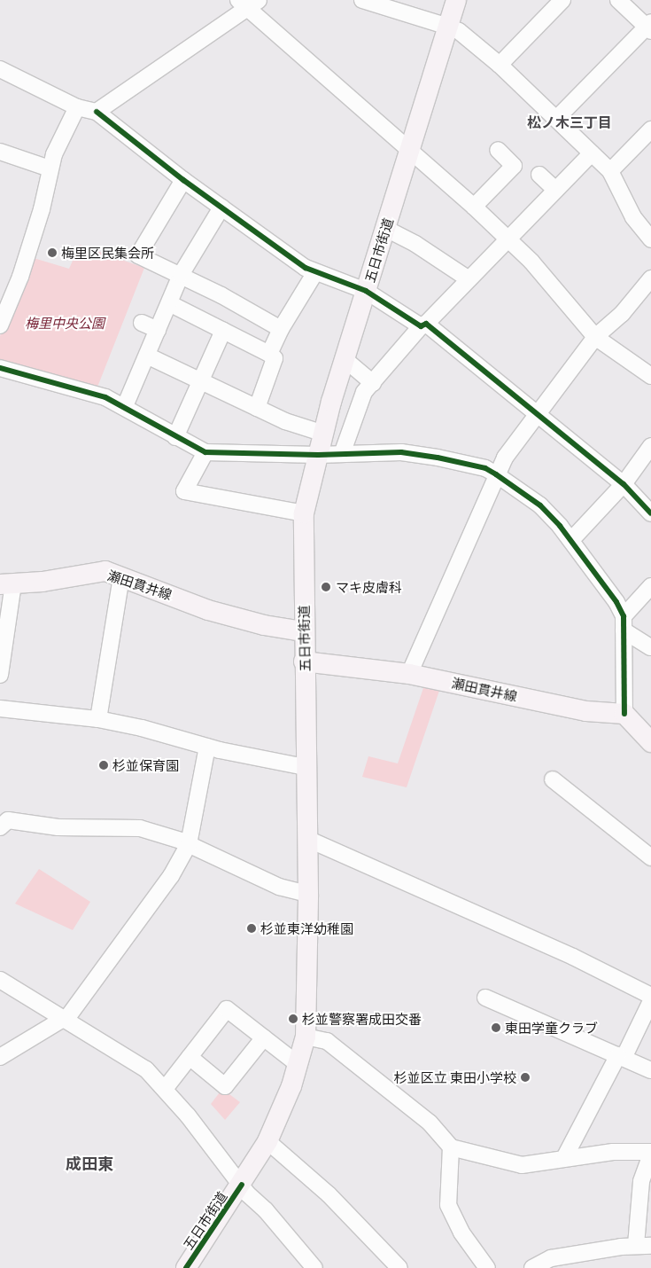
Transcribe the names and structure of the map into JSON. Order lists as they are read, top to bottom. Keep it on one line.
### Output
{"streets":{"main road":["五日市街道","瀬田貫井線"]},"crossings":[["五日市街道","瀬田貫井線"]],"districts":["松ノ木三丁目","成田東"],"parks":["梅里中央公園"],"places":["梅里区民集会所","マキ皮膚科","杉並保育園","杉並東洋幼稚園","杉並警察署成田交番","東田学童クラブ","杉並区立 東田小学校"]}
